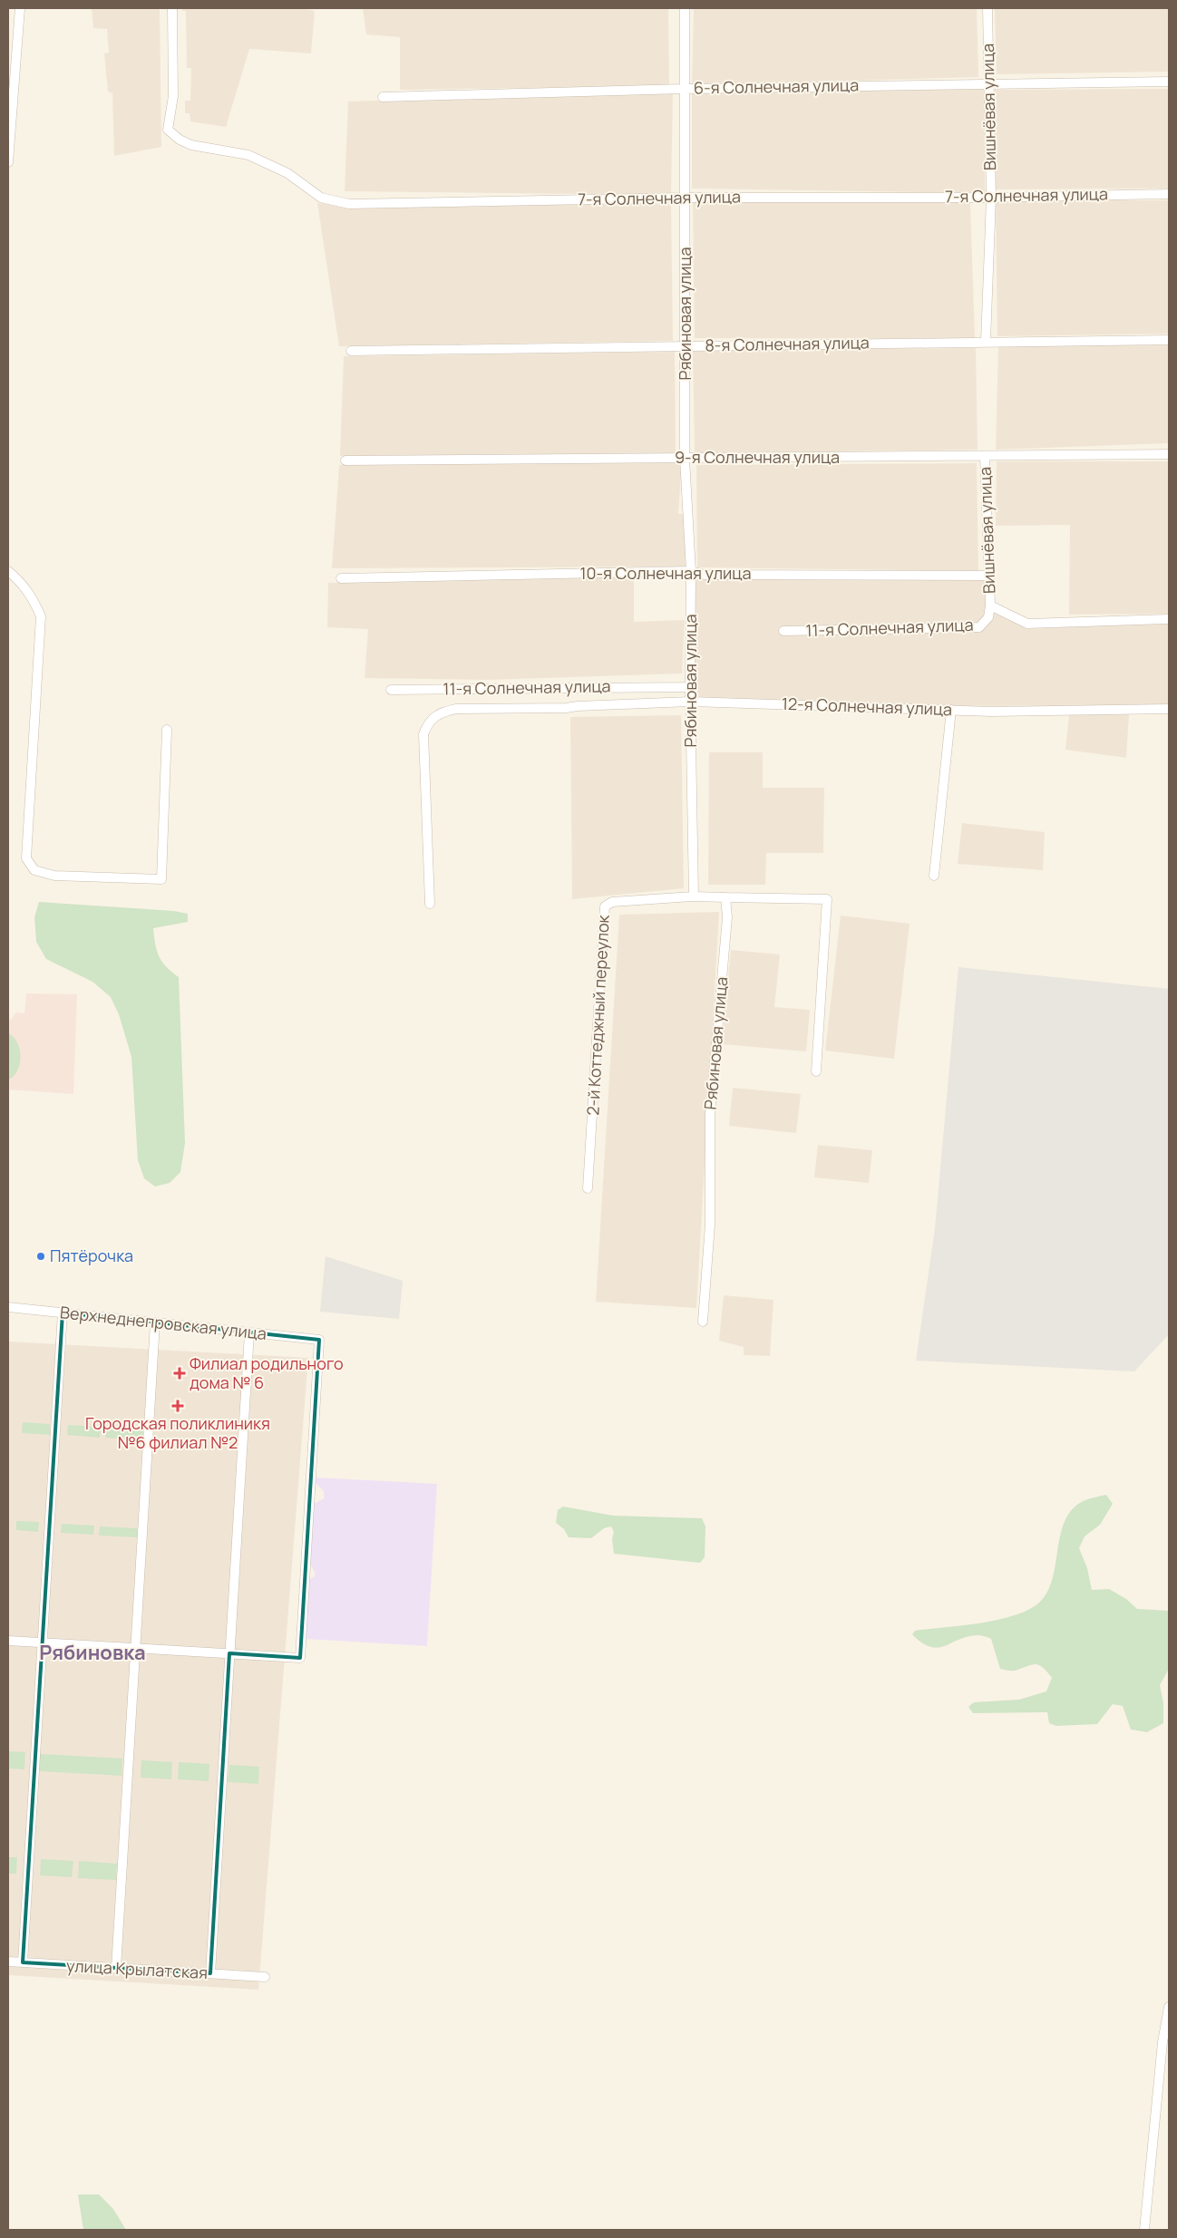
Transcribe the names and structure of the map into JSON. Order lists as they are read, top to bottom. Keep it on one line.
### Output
{"streets":{"street":["6-я Солнечная улица","Вишнёвая улица","7-я Солнечная улица","Рябиновая улица","8-я Солнечная улица","9-я Солнечная улица","10-я Солнечная улица","11-я Солнечная улица","12-я Солнечная улица","2-й Коттеджный переулок","Верхнеднепровская улица","улица Крылатская"]},"crossings":[["6-я Солнечная улица","Вишнёвая улица"],["6-я Солнечная улица","Рябиновая улица"],["Вишнёвая улица","7-я Солнечная улица"],["Вишнёвая улица","8-я Солнечная улица"],["Вишнёвая улица","9-я Солнечная улица"],["Вишнёвая улица","10-я Солнечная улица"],["Вишнёвая улица","11-я Солнечная улица"],["7-я Солнечная улица","Рябиновая улица"],["Рябиновая улица","8-я Солнечная улица"],["Рябиновая улица","9-я Солнечная улица"],["Рябиновая улица","10-я Солнечная улица"],["Рябиновая улица","11-я Солнечная улица"],["Рябиновая улица","12-я Солнечная улица"],["Рябиновая улица","2-й Коттеджный переулок"]],"districts":["Рябиновка"],"places":{"other":["Пятёрочка"],"health":["Филиал родильного дома № 6","Городская поликлиникя №6 филиал №2"]}}
